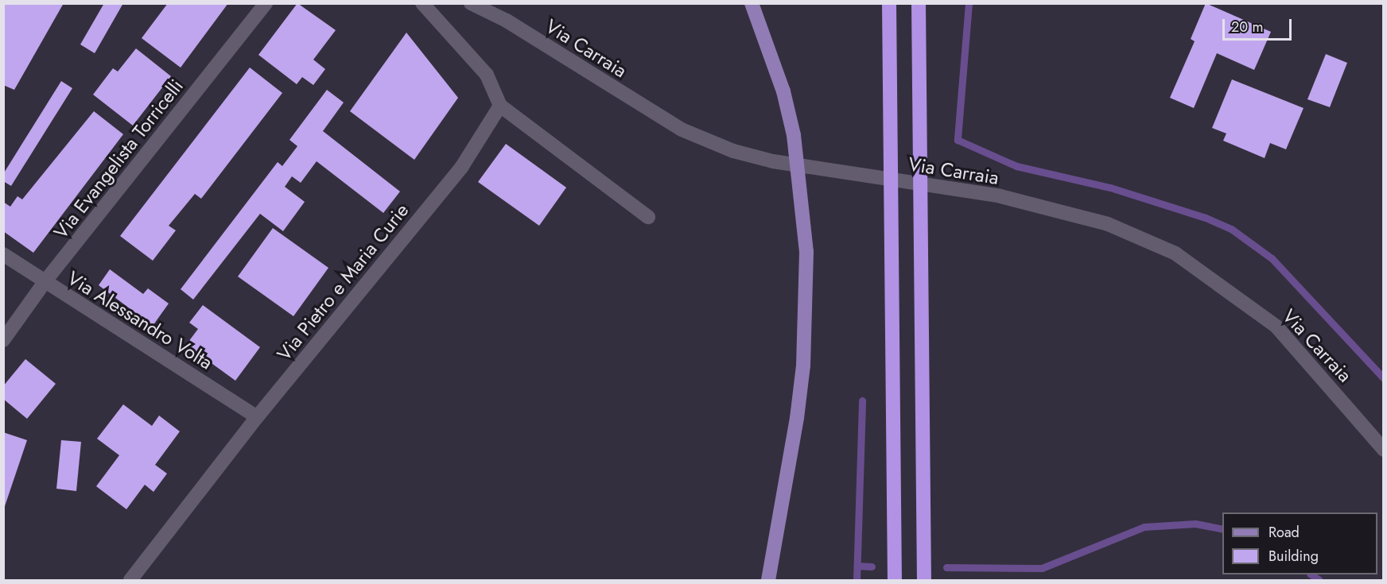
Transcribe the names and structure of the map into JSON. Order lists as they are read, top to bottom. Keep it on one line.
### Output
{"streets":{"street":["Via Carraia","Via Evangelista Torricelli","Via Pietro e Maria Curie","Via Alessandro Volta"]},"crossings":[["Via Evangelista Torricelli","Via Alessandro Volta"],["Via Pietro e Maria Curie","Via Alessandro Volta"]],"legend":["Road","Building"],"scale_bar":"20 m"}
